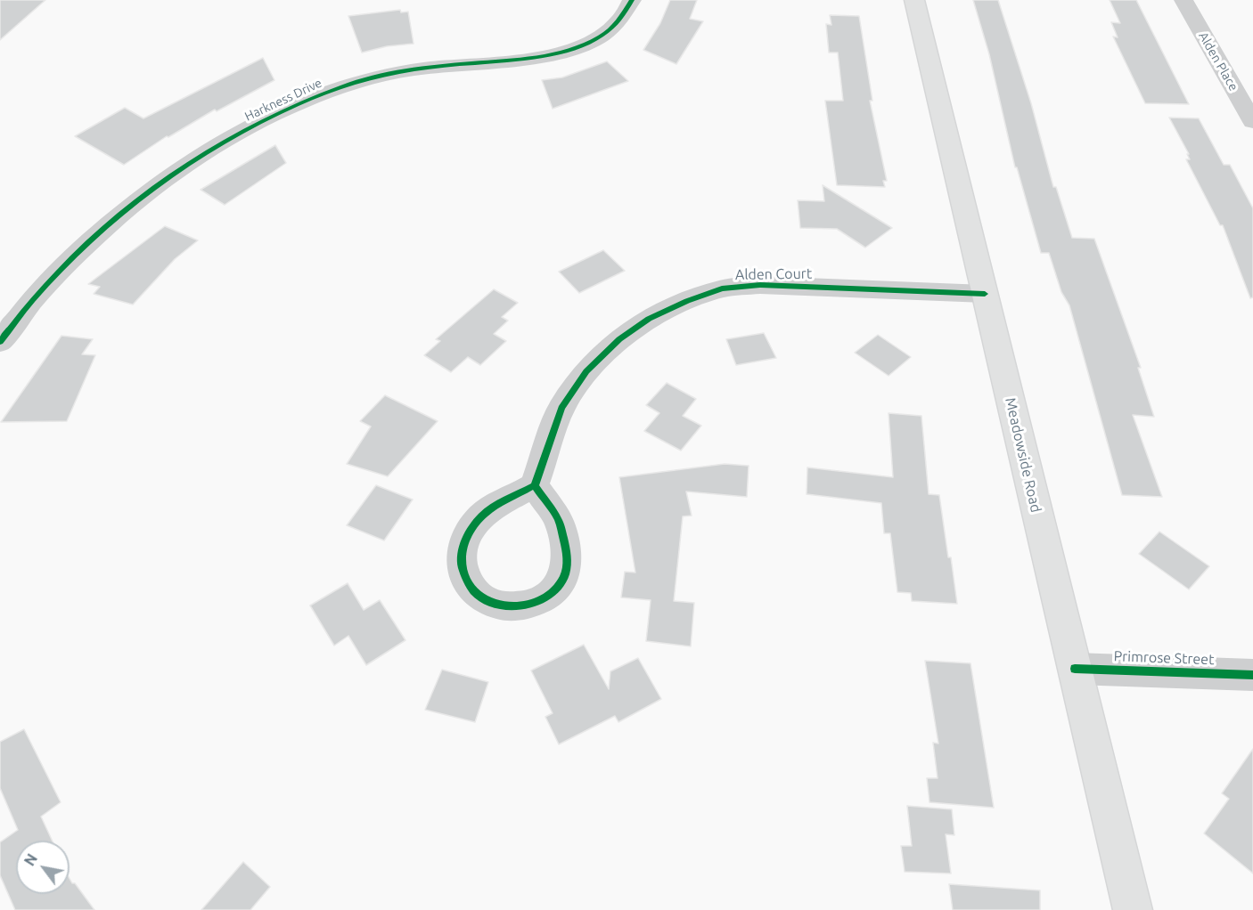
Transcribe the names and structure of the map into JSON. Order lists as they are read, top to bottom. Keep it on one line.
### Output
{"streets":{"main road":["Meadowside Road"],"street":["Alden Place","Harkness Drive","Alden Court","Primrose Street"]},"crossings":[["Alden Court","Meadowside Road"],["Meadowside Road","Primrose Street"]],"north":"top left"}
